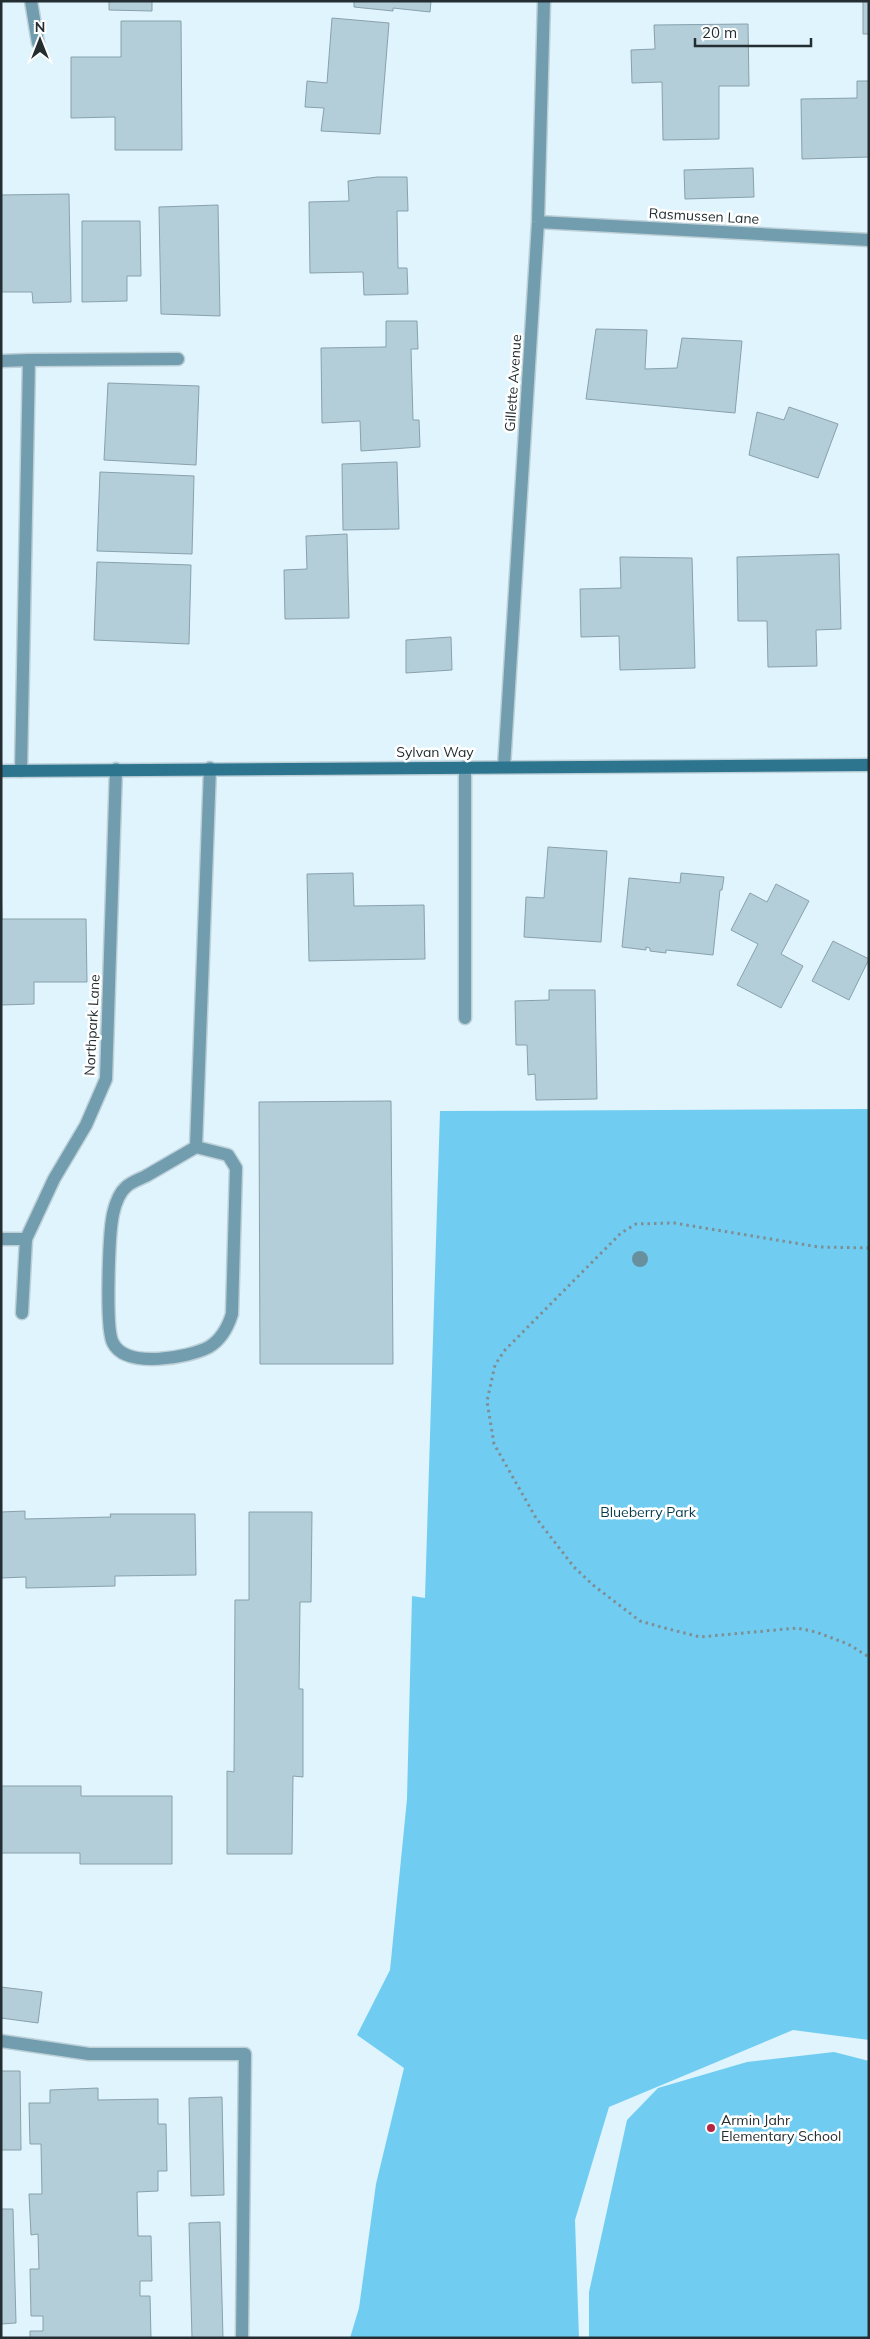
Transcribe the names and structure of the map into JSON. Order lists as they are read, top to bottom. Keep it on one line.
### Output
{"streets":{"main road":["Sylvan Way"],"street":["Rasmussen Lane","Gillette Avenue","Northpark Lane"]},"crossings":[["Rasmussen Lane","Gillette Avenue"],["Gillette Avenue","Sylvan Way"],["Sylvan Way","Northpark Lane"]],"parks":["Blueberry Park"],"places":["Armin Jahr Elementary School"],"scale_bar":"20 m","north":"top"}
